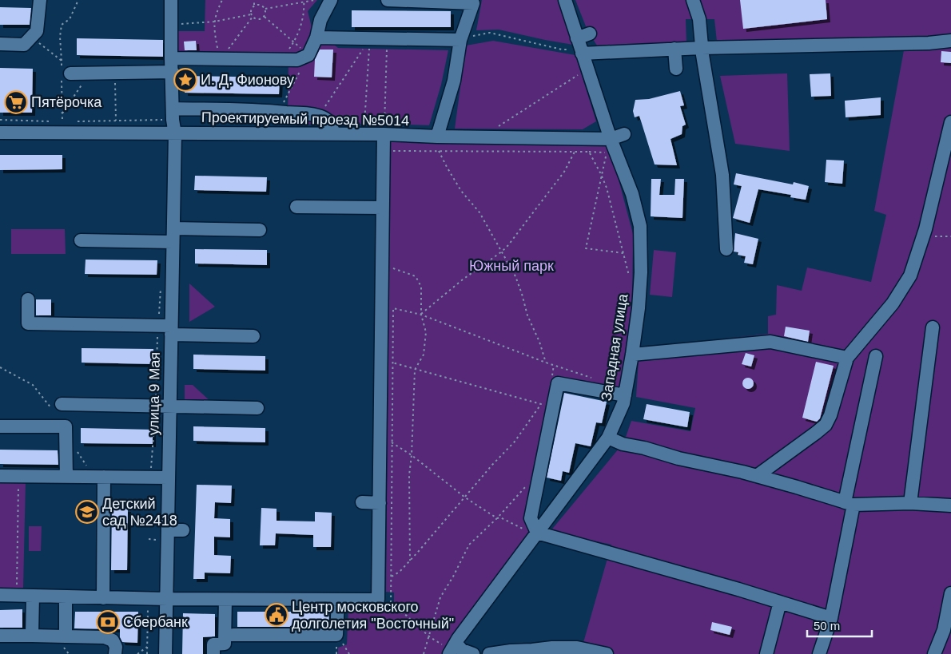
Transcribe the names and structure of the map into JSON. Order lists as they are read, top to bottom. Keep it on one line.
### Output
{"streets":{"street":["Проектируемый проезд №5014","Западная улица","улица 9 Мая"]},"crossings":[["Проектируемый проезд №5014","Западная улица"],["Проектируемый проезд №5014","улица 9 Мая"]],"parks":["Южный парк"],"places":{"place":["И. Д. Фионову"],"supermarket":["Пятёрочка"],"school or university":["Детский сад №2418"],"public building":["Центр московского долголетия \"Восточный\""],"bank":["Сбербанк"]},"scale_bar":"50 m"}
